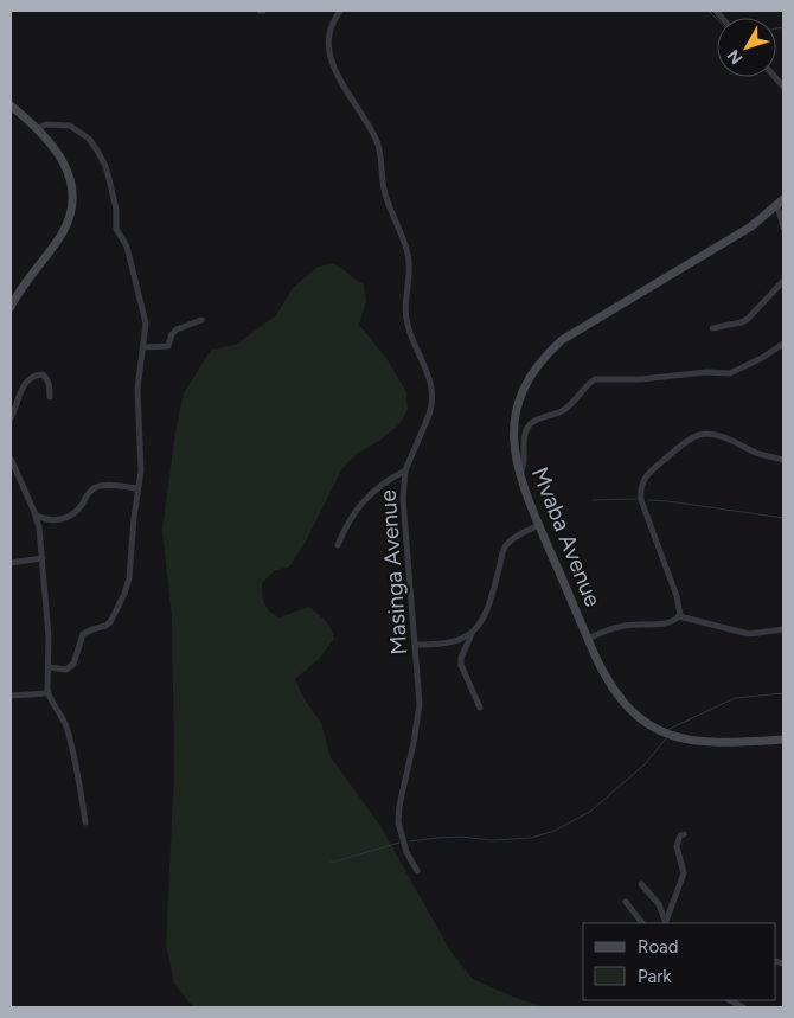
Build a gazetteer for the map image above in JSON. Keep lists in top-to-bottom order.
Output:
{
  "streets": {
    "street": ["Mvaba Avenue", "Masinga Avenue"]
  },
  "legend": ["Road", "Park"],
  "north": "bottom left"
}
